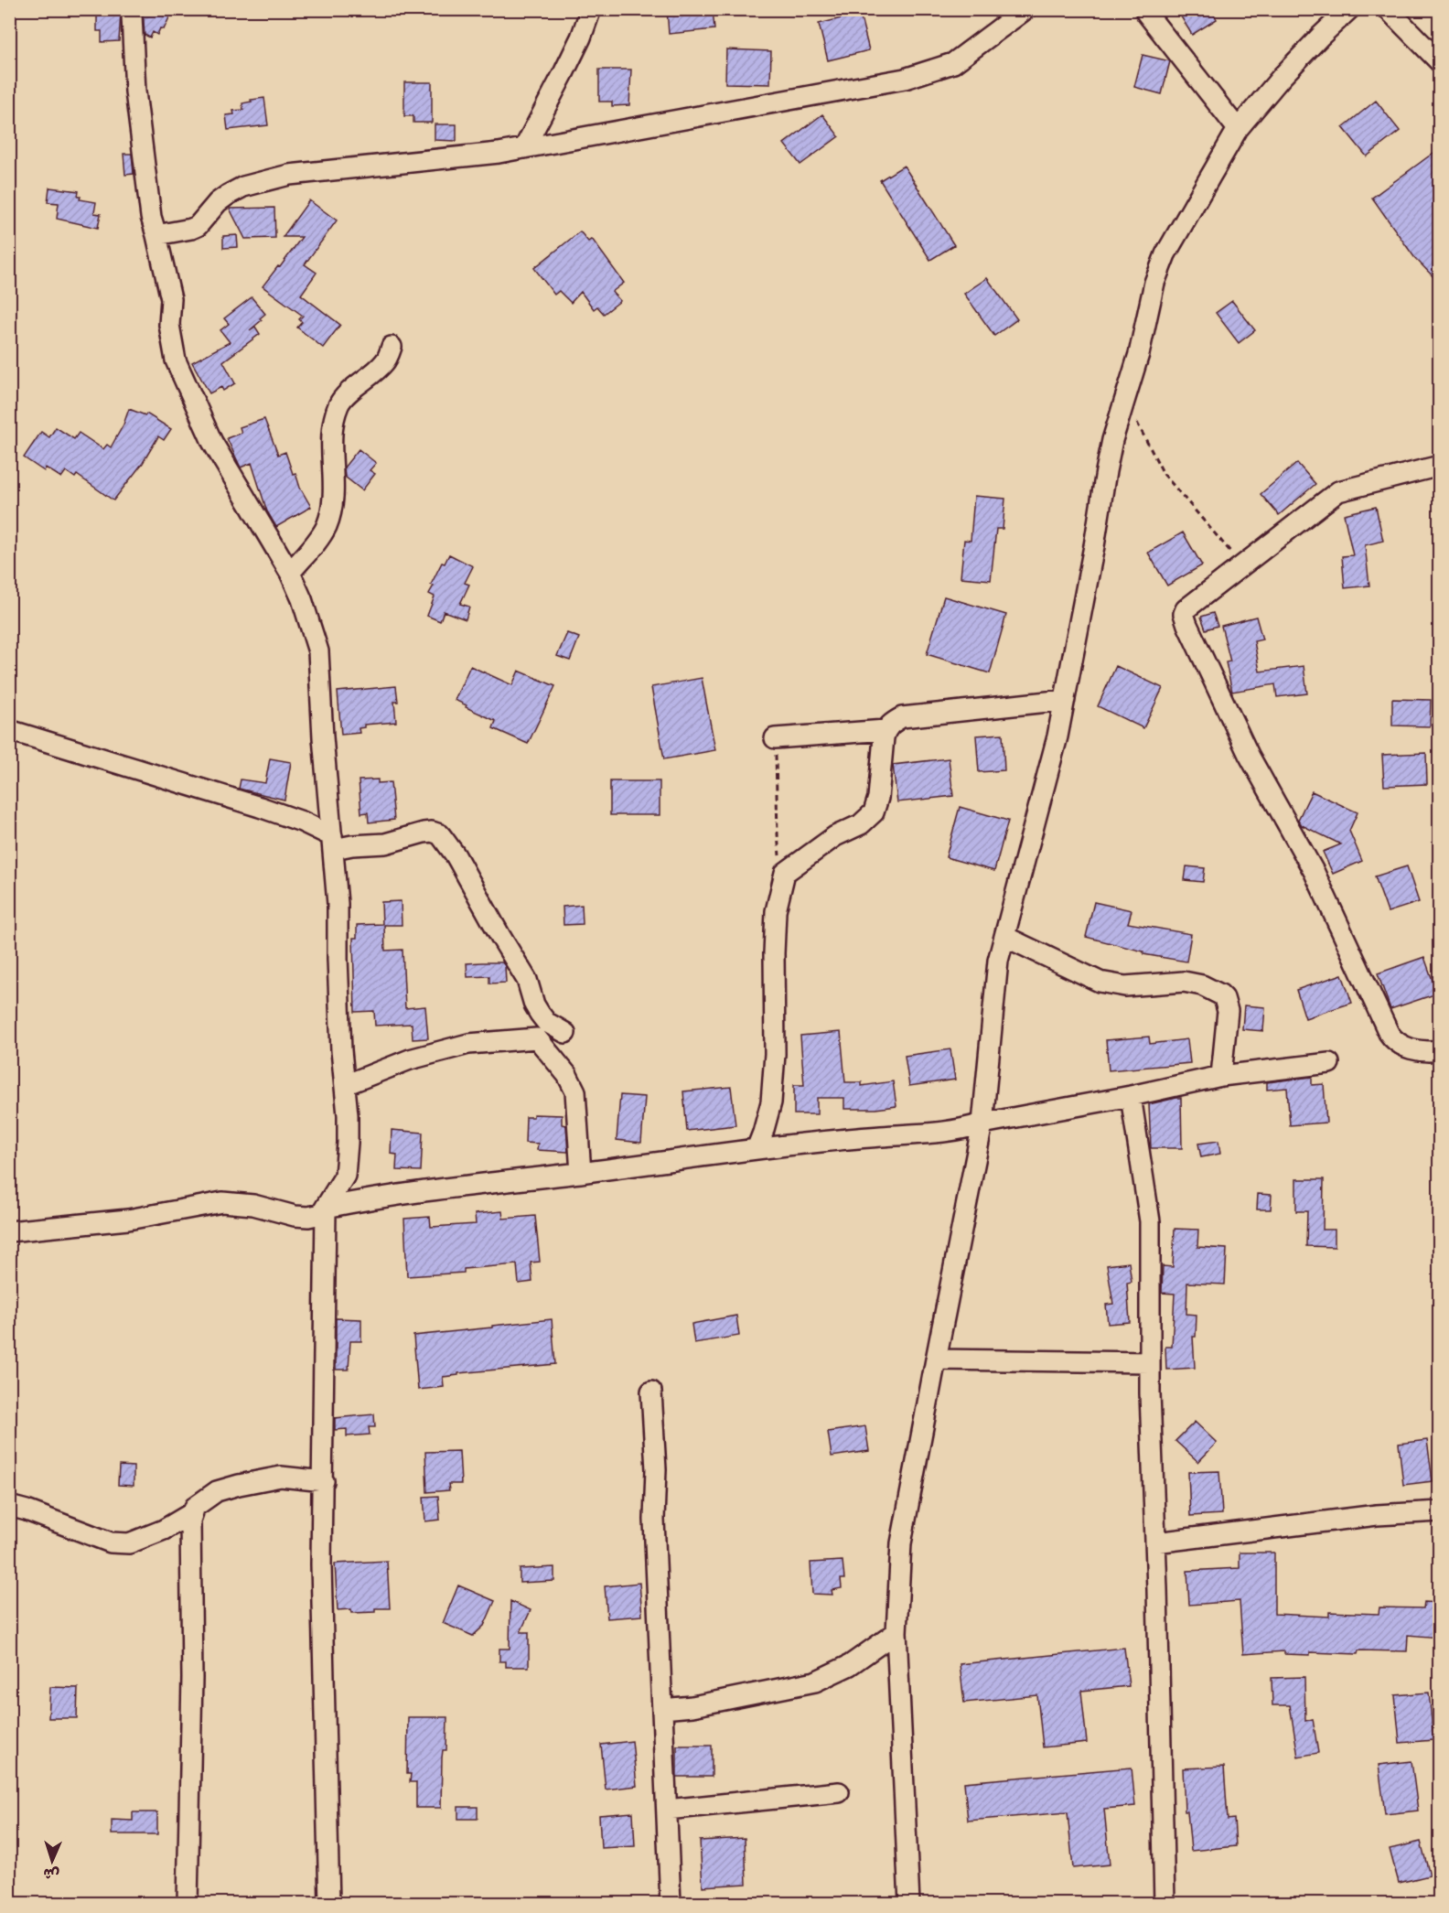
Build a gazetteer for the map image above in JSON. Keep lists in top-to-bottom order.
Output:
{
  "north": "bottom"
}
